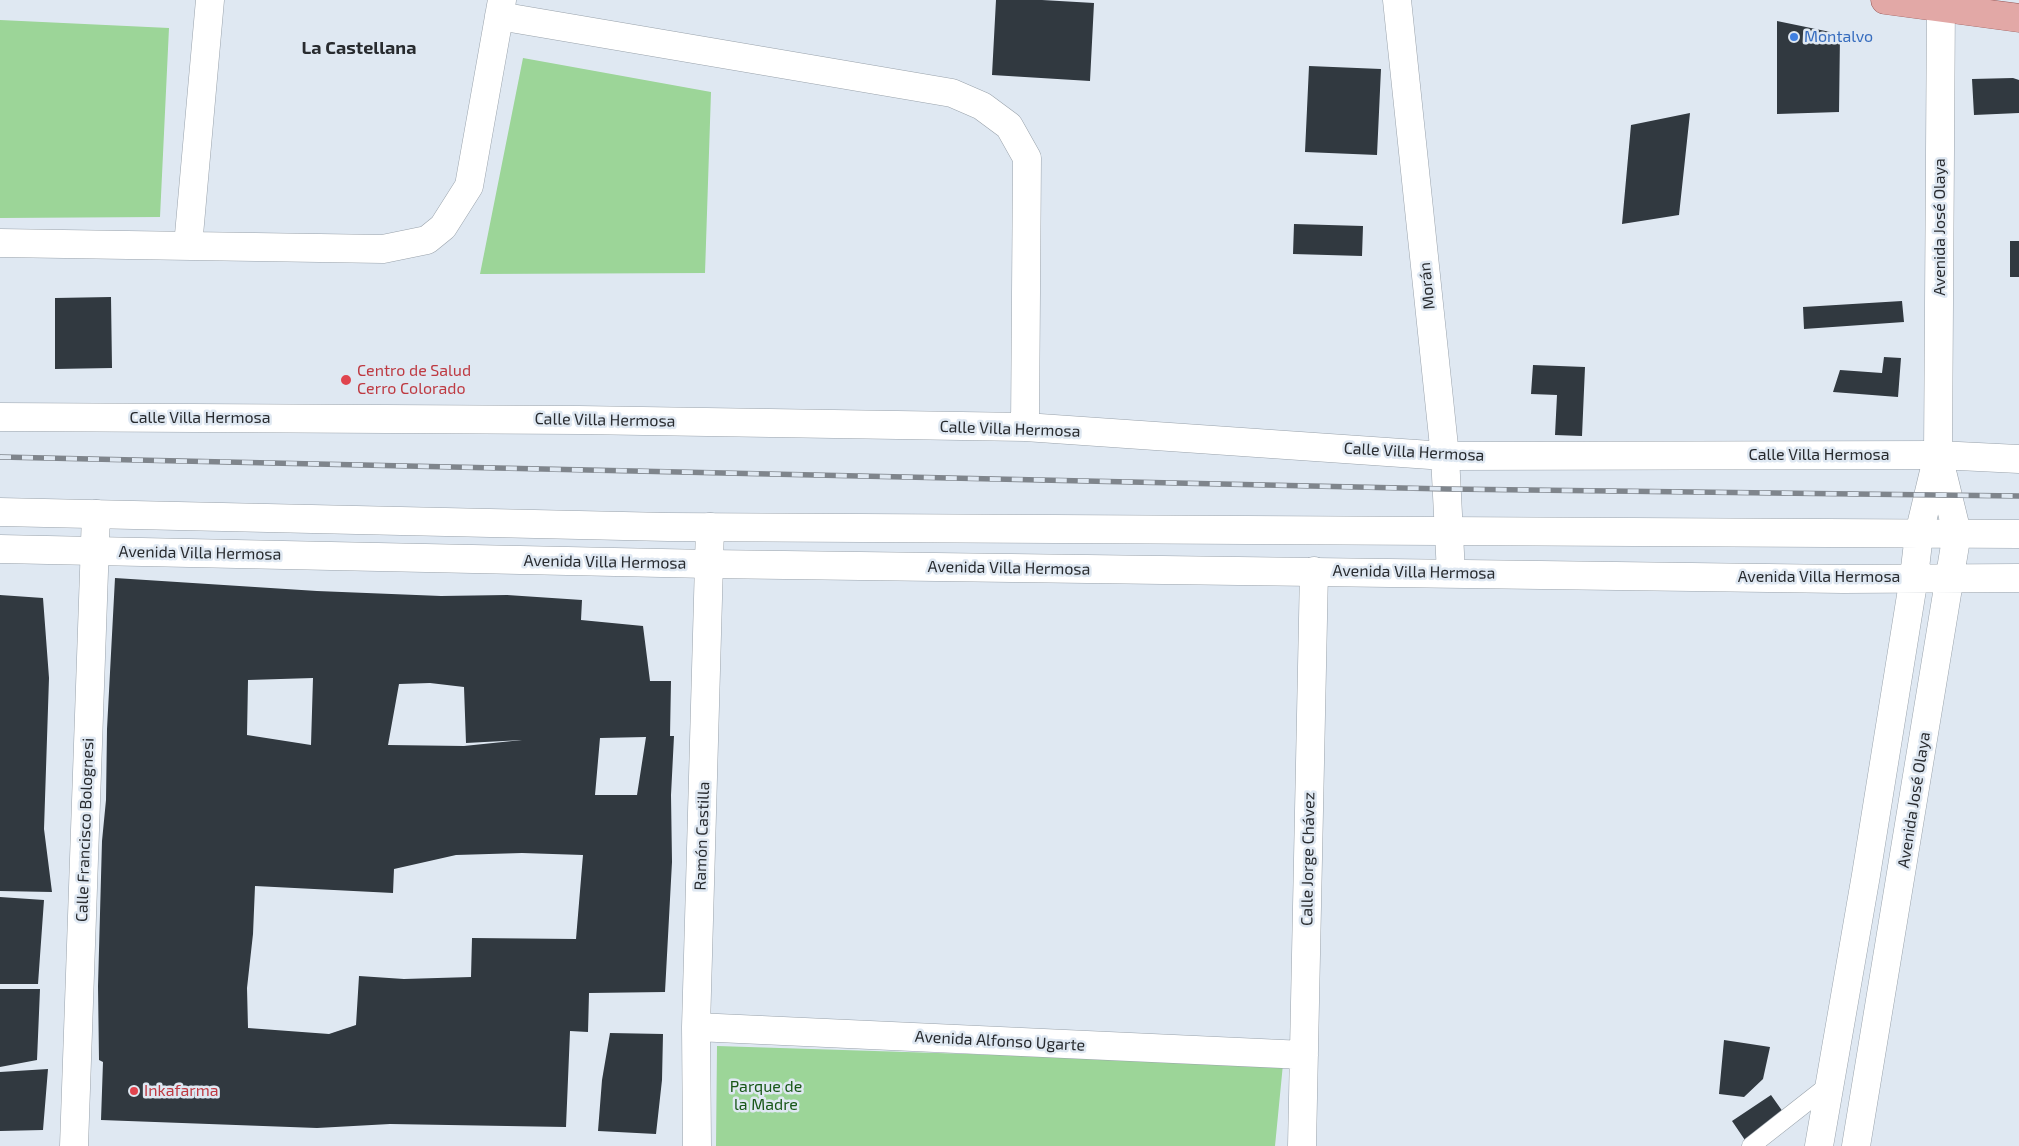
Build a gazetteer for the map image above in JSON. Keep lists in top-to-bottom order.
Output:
{
  "streets": {
    "street": [
      "Avenida José Olaya",
      "Morán",
      "Calle Villa Hermosa",
      "Avenida Villa Hermosa",
      "Calle Francisco Bolognesi",
      "Ramón Castilla",
      "Calle Jorge Chávez",
      "Avenida Alfonso Ugarte"
    ]
  },
  "crossings": [
    ["Avenida José Olaya", "Calle Villa Hermosa"],
    ["Avenida José Olaya", "Avenida Villa Hermosa"],
    ["Morán", "Calle Villa Hermosa"],
    ["Morán", "Avenida Villa Hermosa"],
    ["Avenida Villa Hermosa", "Calle Francisco Bolognesi"],
    ["Avenida Villa Hermosa", "Ramón Castilla"],
    ["Avenida Villa Hermosa", "Calle Jorge Chávez"],
    ["Ramón Castilla", "Avenida Alfonso Ugarte"],
    ["Calle Jorge Chávez", "Avenida Alfonso Ugarte"]
  ],
  "districts": ["La Castellana"],
  "parks": ["Parque de la Madre"],
  "places": ["Montalvo", "Centro de Salud Cerro Colorado", "Inkafarma"]
}
